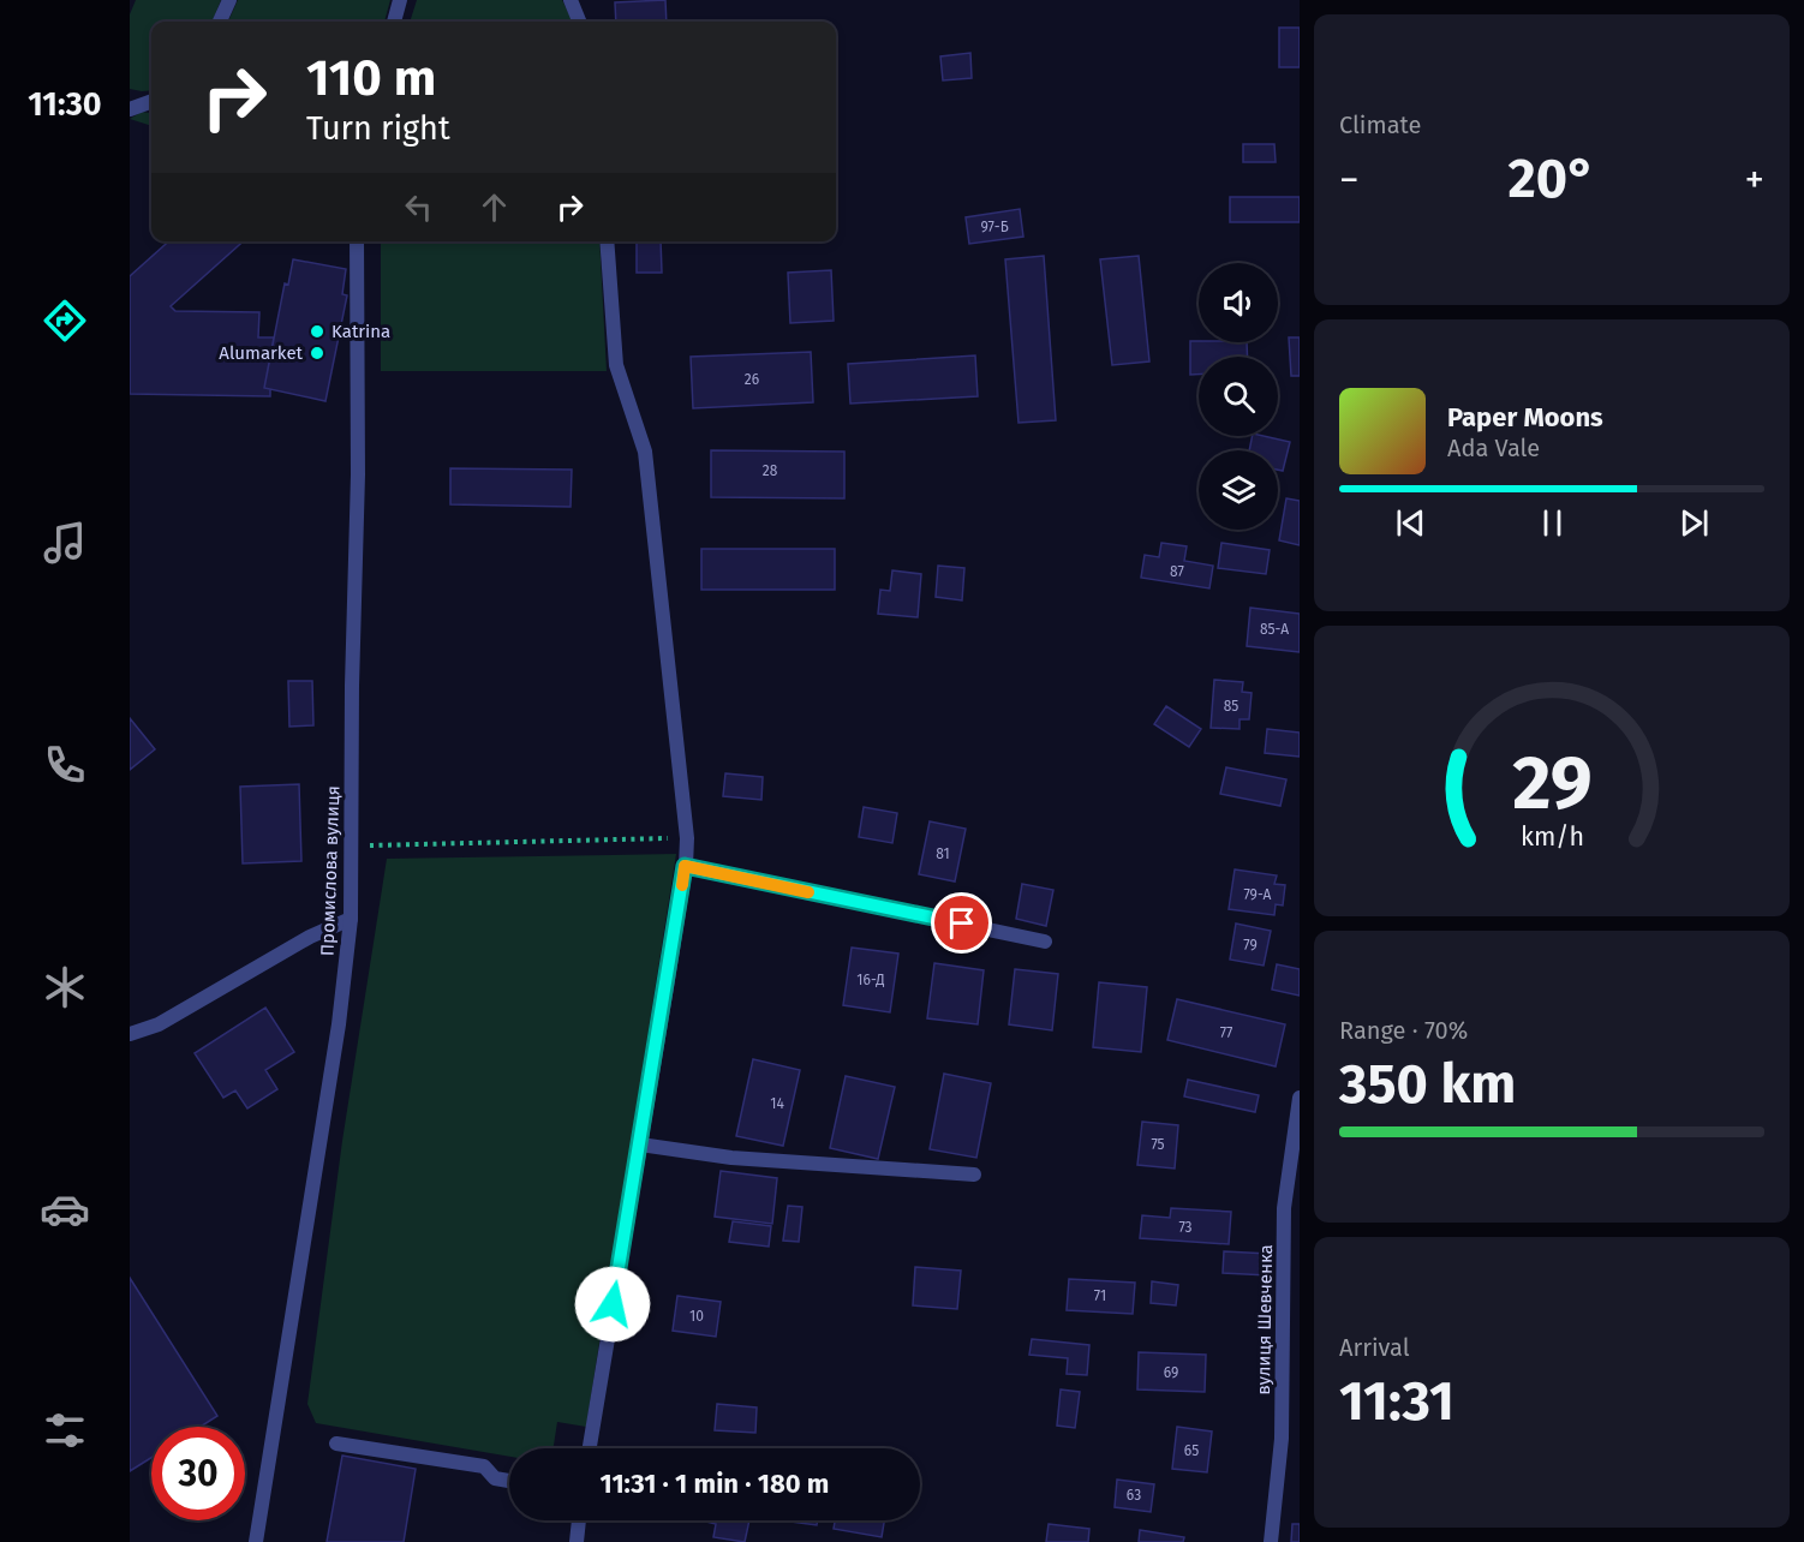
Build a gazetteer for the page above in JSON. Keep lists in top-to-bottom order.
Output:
{
  "streets": {
    "street": ["Промислова вулиця", "вулиця Шевченка"]
  },
  "places": ["Katrina", "Alumarket"],
  "house_numbers": [
    "97-Б",
    "26",
    "28",
    "87",
    "85-А",
    "85",
    "81",
    "79-А",
    "79",
    "16-Д",
    "77",
    "14",
    "75",
    "73",
    "71",
    "10",
    "69",
    "65",
    "63"
  ],
  "page": {
    "tabs": "11:30",
    "tile": [
      "Climate",
      ["Range · 70%", "350 km"],
      ["Arrival", "11:31"]
    ],
    "turn": ["110 m", "Turn right"],
    "heat": ["−", "20°", "+"],
    "song": ["Paper Moons", "Ada Vale"],
    "limit": "30",
    "trip": "11:31 · 1 min · 180 m",
    "gauge": ["29", "km/h"]
  }
}
